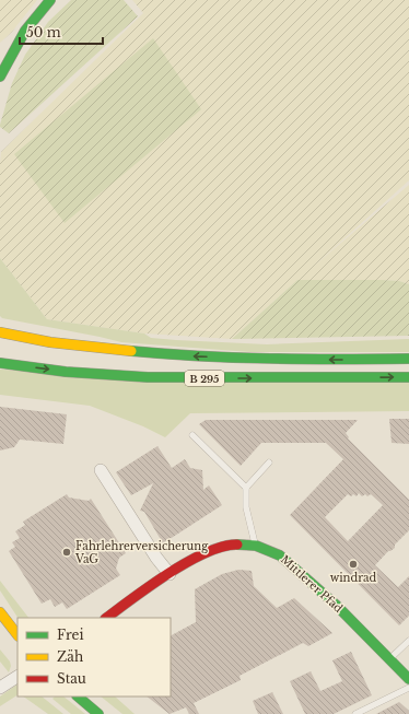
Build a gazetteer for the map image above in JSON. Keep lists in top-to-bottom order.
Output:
{
  "streets": {
    "main road": ["B 295", "Mittlerer Pfad"]
  },
  "places": ["Fahrlehrerversicherung VaG", "windrad"],
  "legend": ["Frei", "Zäh", "Stau"],
  "scale_bar": "50 m"
}
